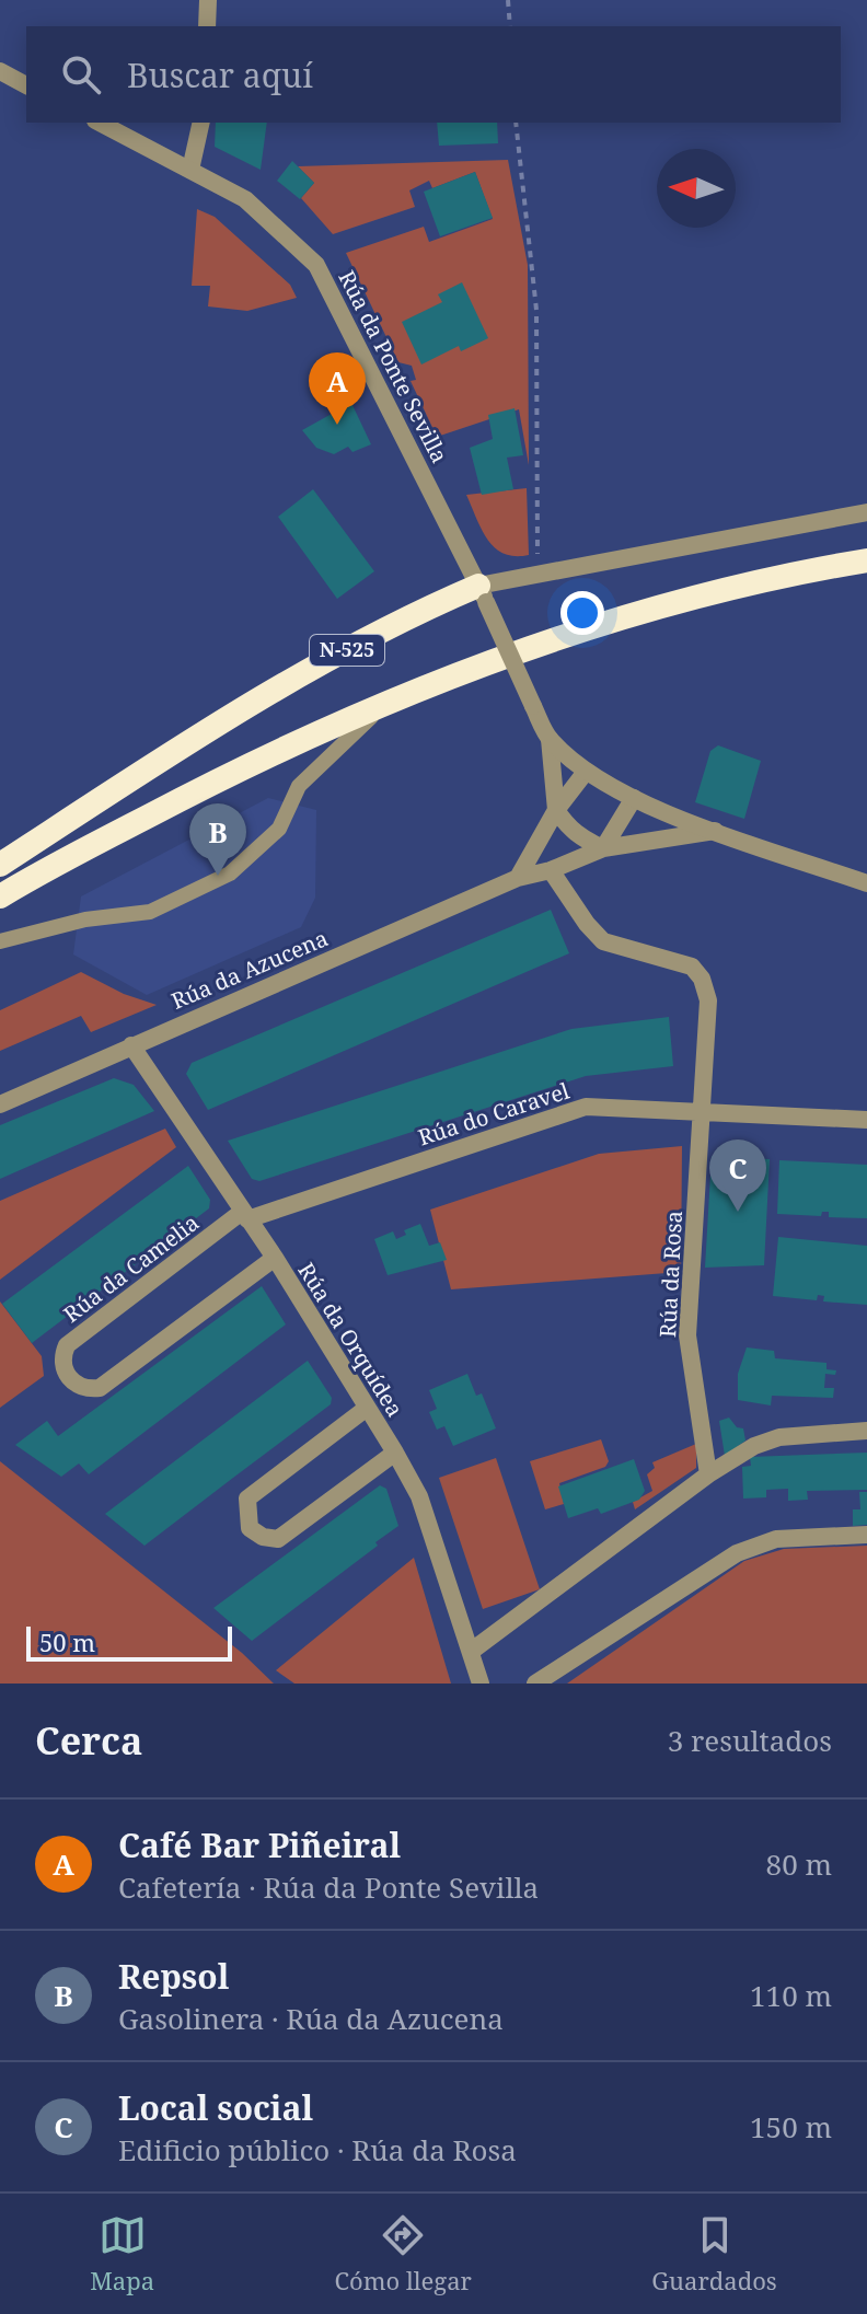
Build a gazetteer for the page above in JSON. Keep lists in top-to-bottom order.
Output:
{
  "streets": {
    "highway": ["N-525"],
    "street": [
      "Rúa da Ponte Sevilla",
      "Rúa da Azucena",
      "Rúa do Caravel",
      "Rúa da Camelia",
      "Rúa da Rosa",
      "Rúa da Orquídea"
    ]
  },
  "crossings": [
    ["Rúa da Ponte Sevilla", "N-525"],
    ["Rúa da Azucena", "Rúa da Rosa"],
    ["Rúa da Azucena", "Rúa da Orquídea"],
    ["Rúa do Caravel", "Rúa da Camelia"],
    ["Rúa do Caravel", "Rúa da Rosa"],
    ["Rúa do Caravel", "Rúa da Orquídea"],
    ["Rúa da Camelia", "Rúa da Orquídea"]
  ],
  "scale_bar": "50 m",
  "north": "left",
  "page": {
    "search": "Buscar aquí",
    "pins": ["A", "B", "C"],
    "scale": "50 m",
    "heading": ["Cerca", "3 resultados"],
    "list": [
      {
        "mark": "A",
        "name": "Café Bar Piñeiral",
        "note": "Cafetería · Rúa da Ponte Sevilla",
        "value": "80 m"
      },
      {
        "mark": "B",
        "name": "Repsol",
        "note": "Gasolinera · Rúa da Azucena",
        "value": "110 m"
      },
      {
        "mark": "C",
        "name": "Local social",
        "note": "Edificio público · Rúa da Rosa",
        "value": "150 m"
      }
    ],
    "nav": ["Mapa", "Cómo llegar", "Guardados"]
  }
}
